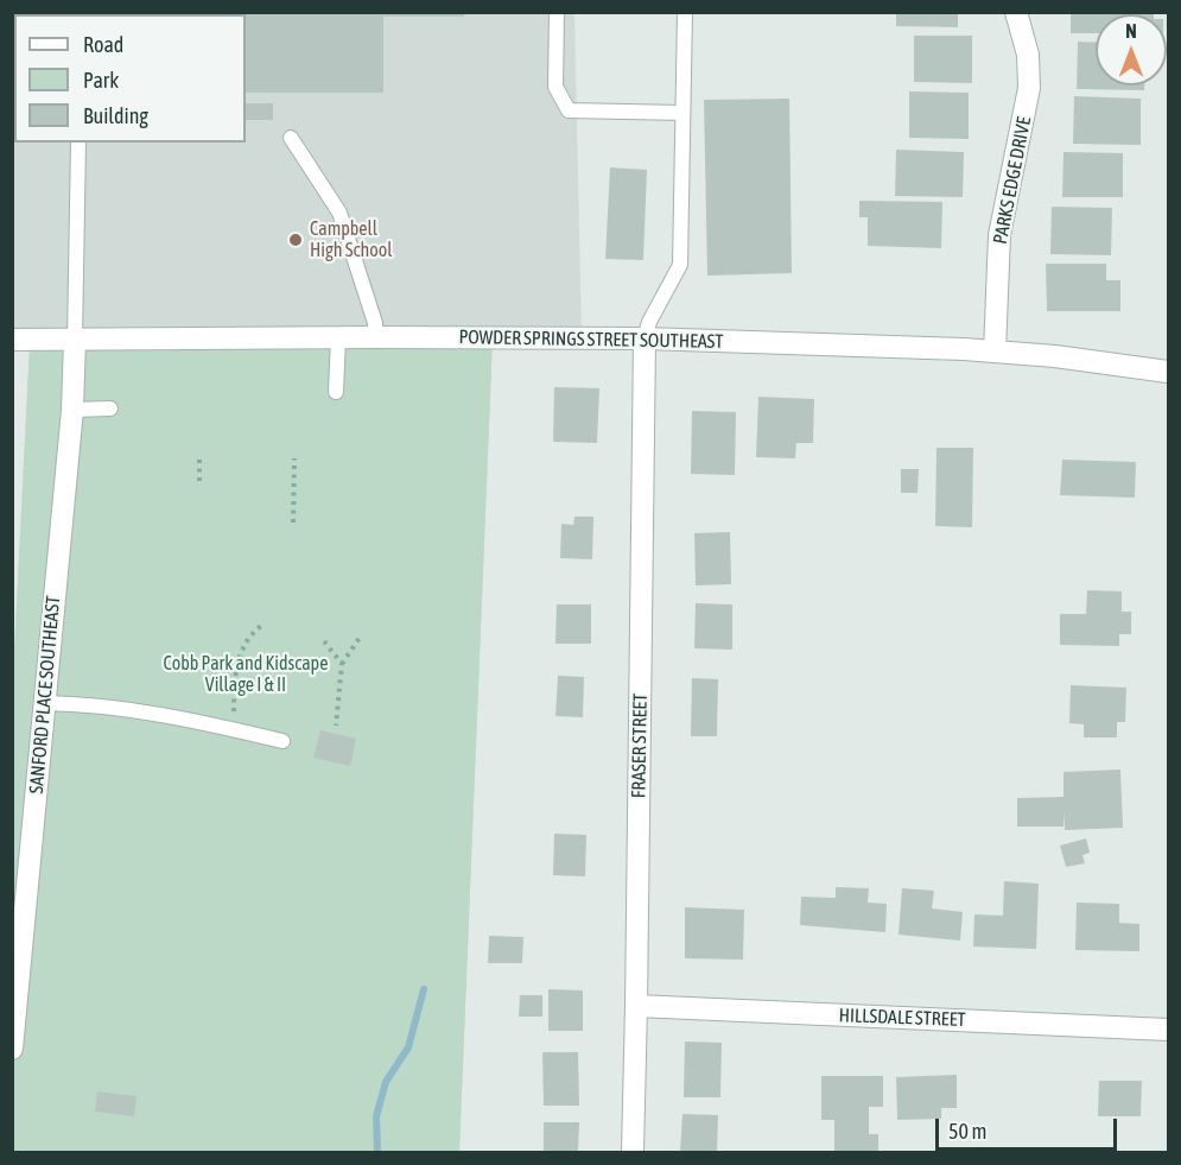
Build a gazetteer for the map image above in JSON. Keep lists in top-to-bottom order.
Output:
{
  "streets": {
    "street": [
      "PARKS EDGE DRIVE",
      "POWDER SPRINGS STREET SOUTHEAST",
      "SANFORD PLACE SOUTHEAST",
      "FRASER STREET",
      "HILLSDALE STREET"
    ]
  },
  "crossings": [
    ["PARKS EDGE DRIVE", "POWDER SPRINGS STREET SOUTHEAST"],
    ["POWDER SPRINGS STREET SOUTHEAST", "SANFORD PLACE SOUTHEAST"],
    ["POWDER SPRINGS STREET SOUTHEAST", "FRASER STREET"],
    ["FRASER STREET", "HILLSDALE STREET"]
  ],
  "parks": ["Cobb Park and Kidscape Village I & II"],
  "places": ["Campbell High School"],
  "legend": ["Road", "Park", "Building"],
  "scale_bar": "50 m",
  "north": "top"
}
